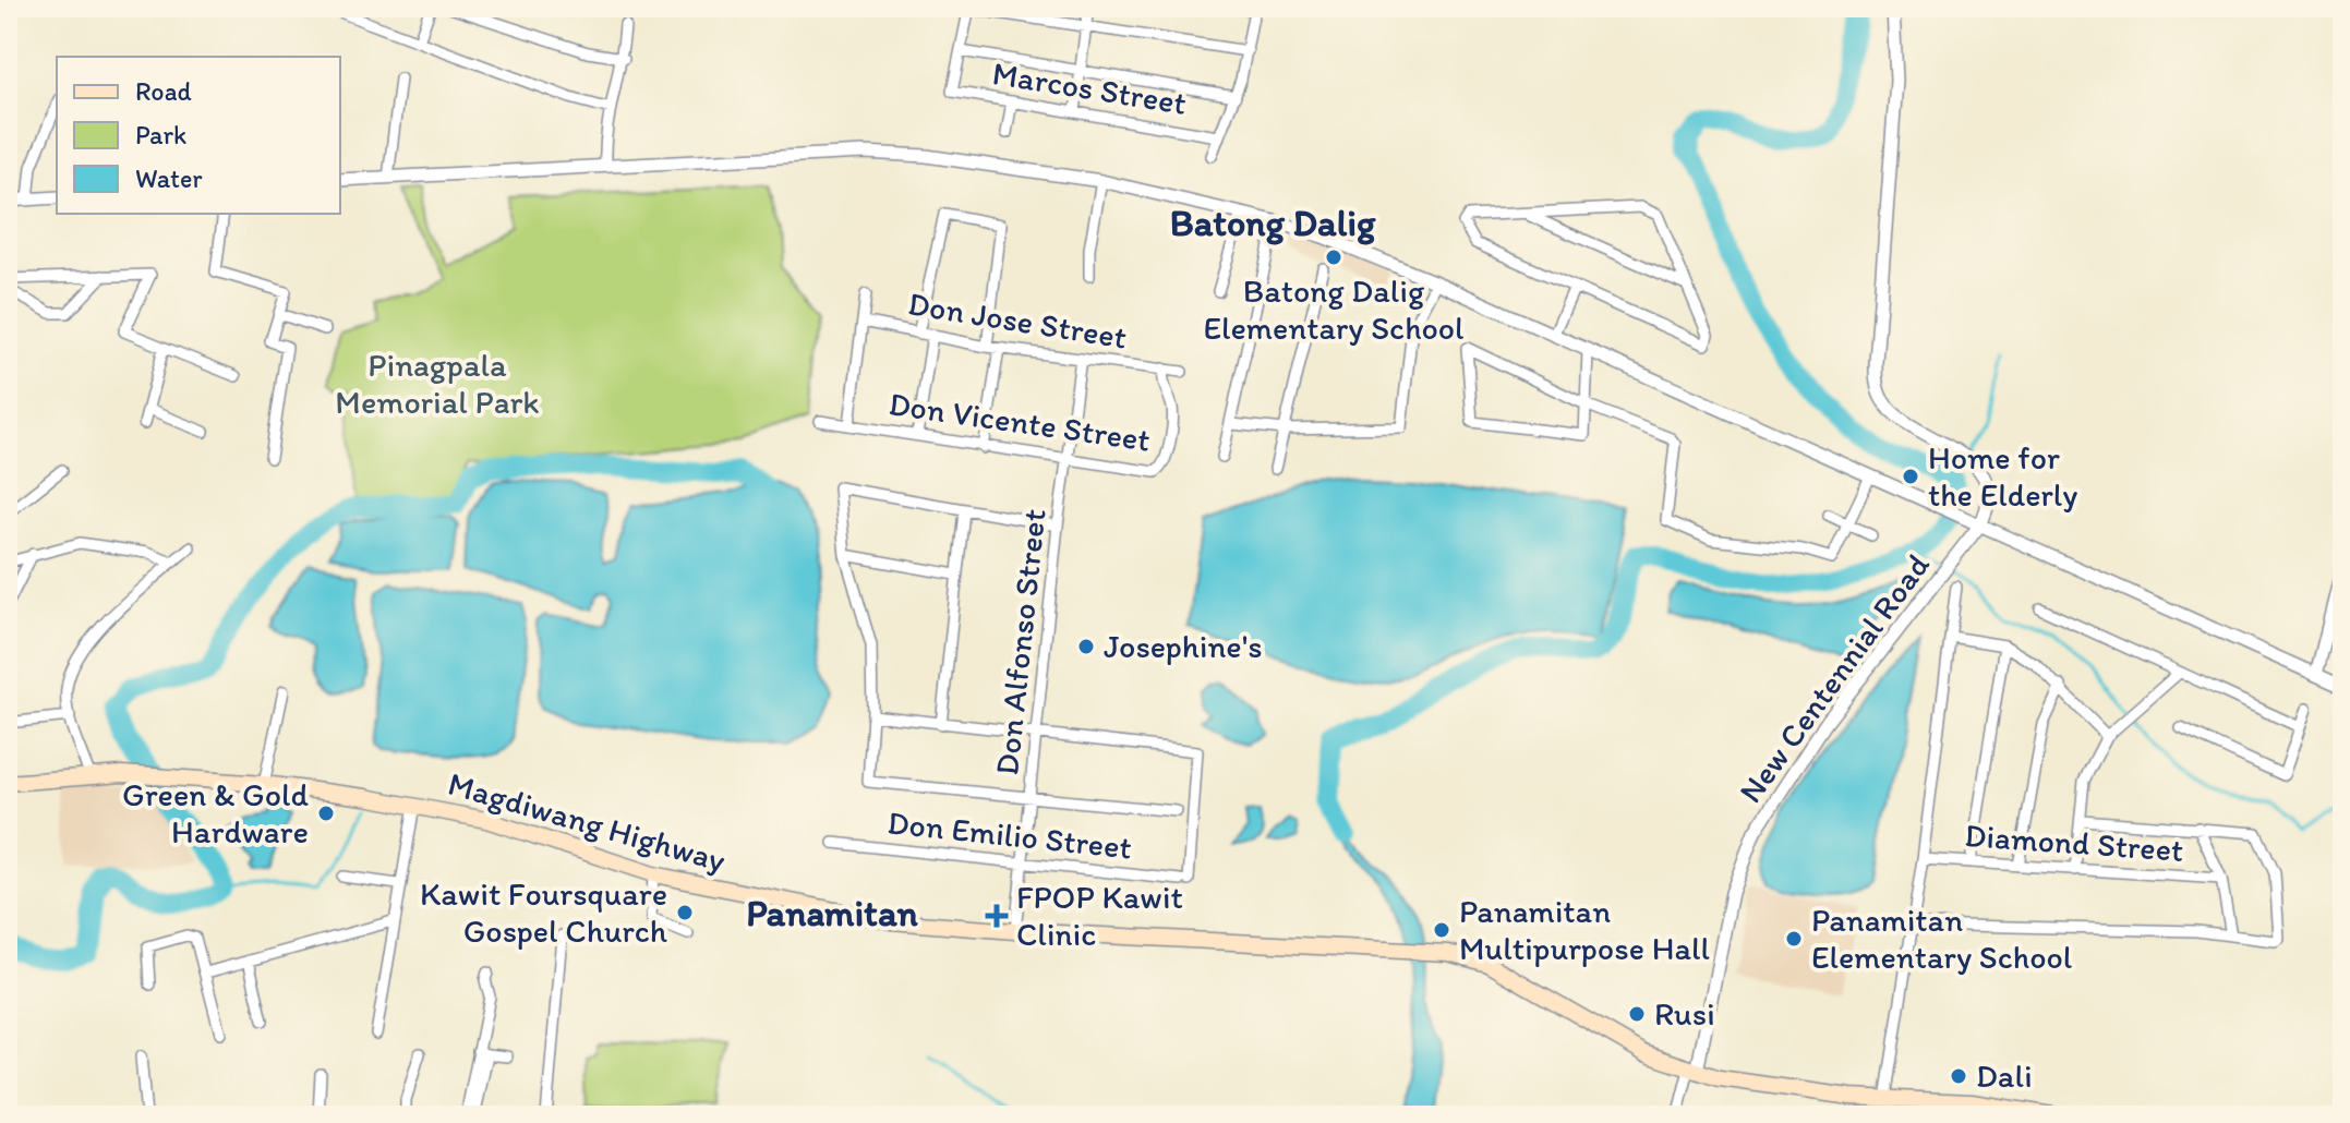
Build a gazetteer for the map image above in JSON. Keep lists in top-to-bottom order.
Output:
{
  "streets": {
    "main road": ["Magdiwang Highway"],
    "street": [
      "Marcos Street",
      "Don Jose Street",
      "Don Vicente Street",
      "Don Alfonso Street",
      "New Centennial Road",
      "Don Emilio Street",
      "Diamond Street"
    ]
  },
  "crossings": [
    ["Don Jose Street", "Don Vicente Street"],
    ["Don Jose Street", "Don Alfonso Street"],
    ["Don Vicente Street", "Don Alfonso Street"],
    ["Don Alfonso Street", "Magdiwang Highway"],
    ["Don Alfonso Street", "Don Emilio Street"],
    ["New Centennial Road", "Magdiwang Highway"]
  ],
  "districts": ["Batong Dalig", "Panamitan"],
  "parks": ["Pinagpala Memorial Park"],
  "places": {
    "other": [
      "Batong Dalig Elementary School",
      "Home for the Elderly",
      "Josephine's",
      "Green & Gold Hardware",
      "Kawit Foursquare Gospel Church",
      "Panamitan Multipurpose Hall",
      "Panamitan Elementary School",
      "Rusi",
      "Dali"
    ],
    "health": ["FPOP Kawit Clinic"]
  },
  "legend": ["Road", "Park", "Water"]
}
